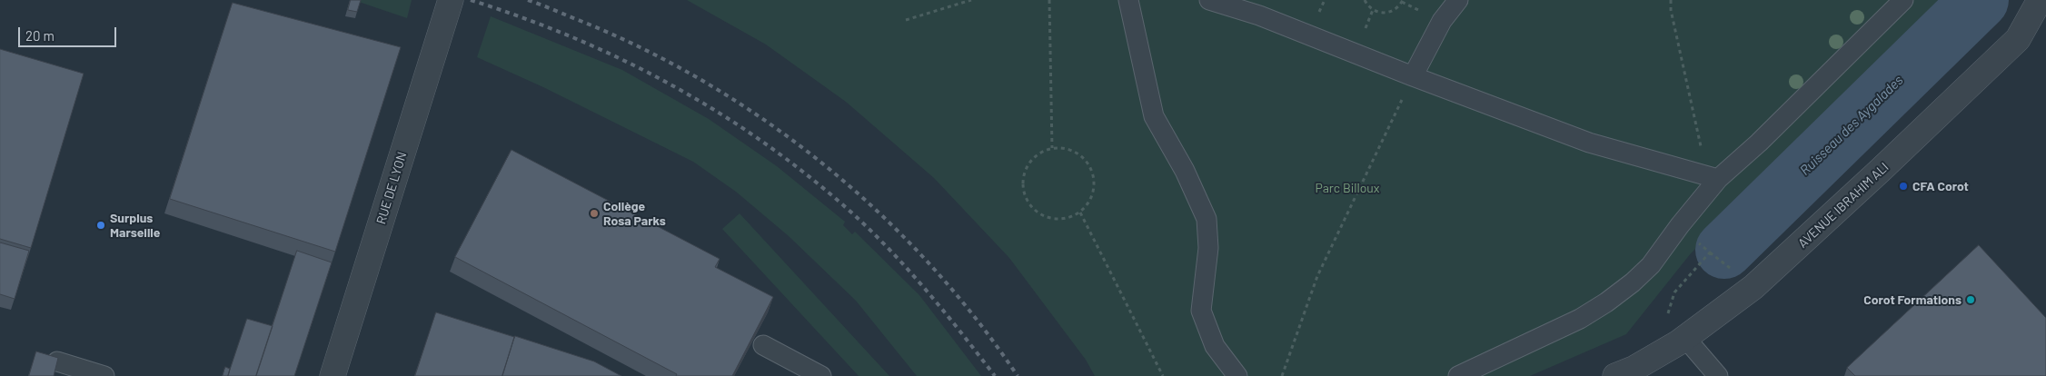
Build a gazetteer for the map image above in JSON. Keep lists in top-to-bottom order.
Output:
{
  "streets": {
    "street": ["RUE DE LYON", "AVENUE IBRAHIM ALI"]
  },
  "water": ["Ruisseau des Aygalades"],
  "parks": ["Parc Billoux"],
  "places": [
    "CFA Corot",
    "Collège Rosa Parks",
    "Surplus Marseille",
    "Corot Formations"
  ],
  "scale_bar": "20 m"
}
